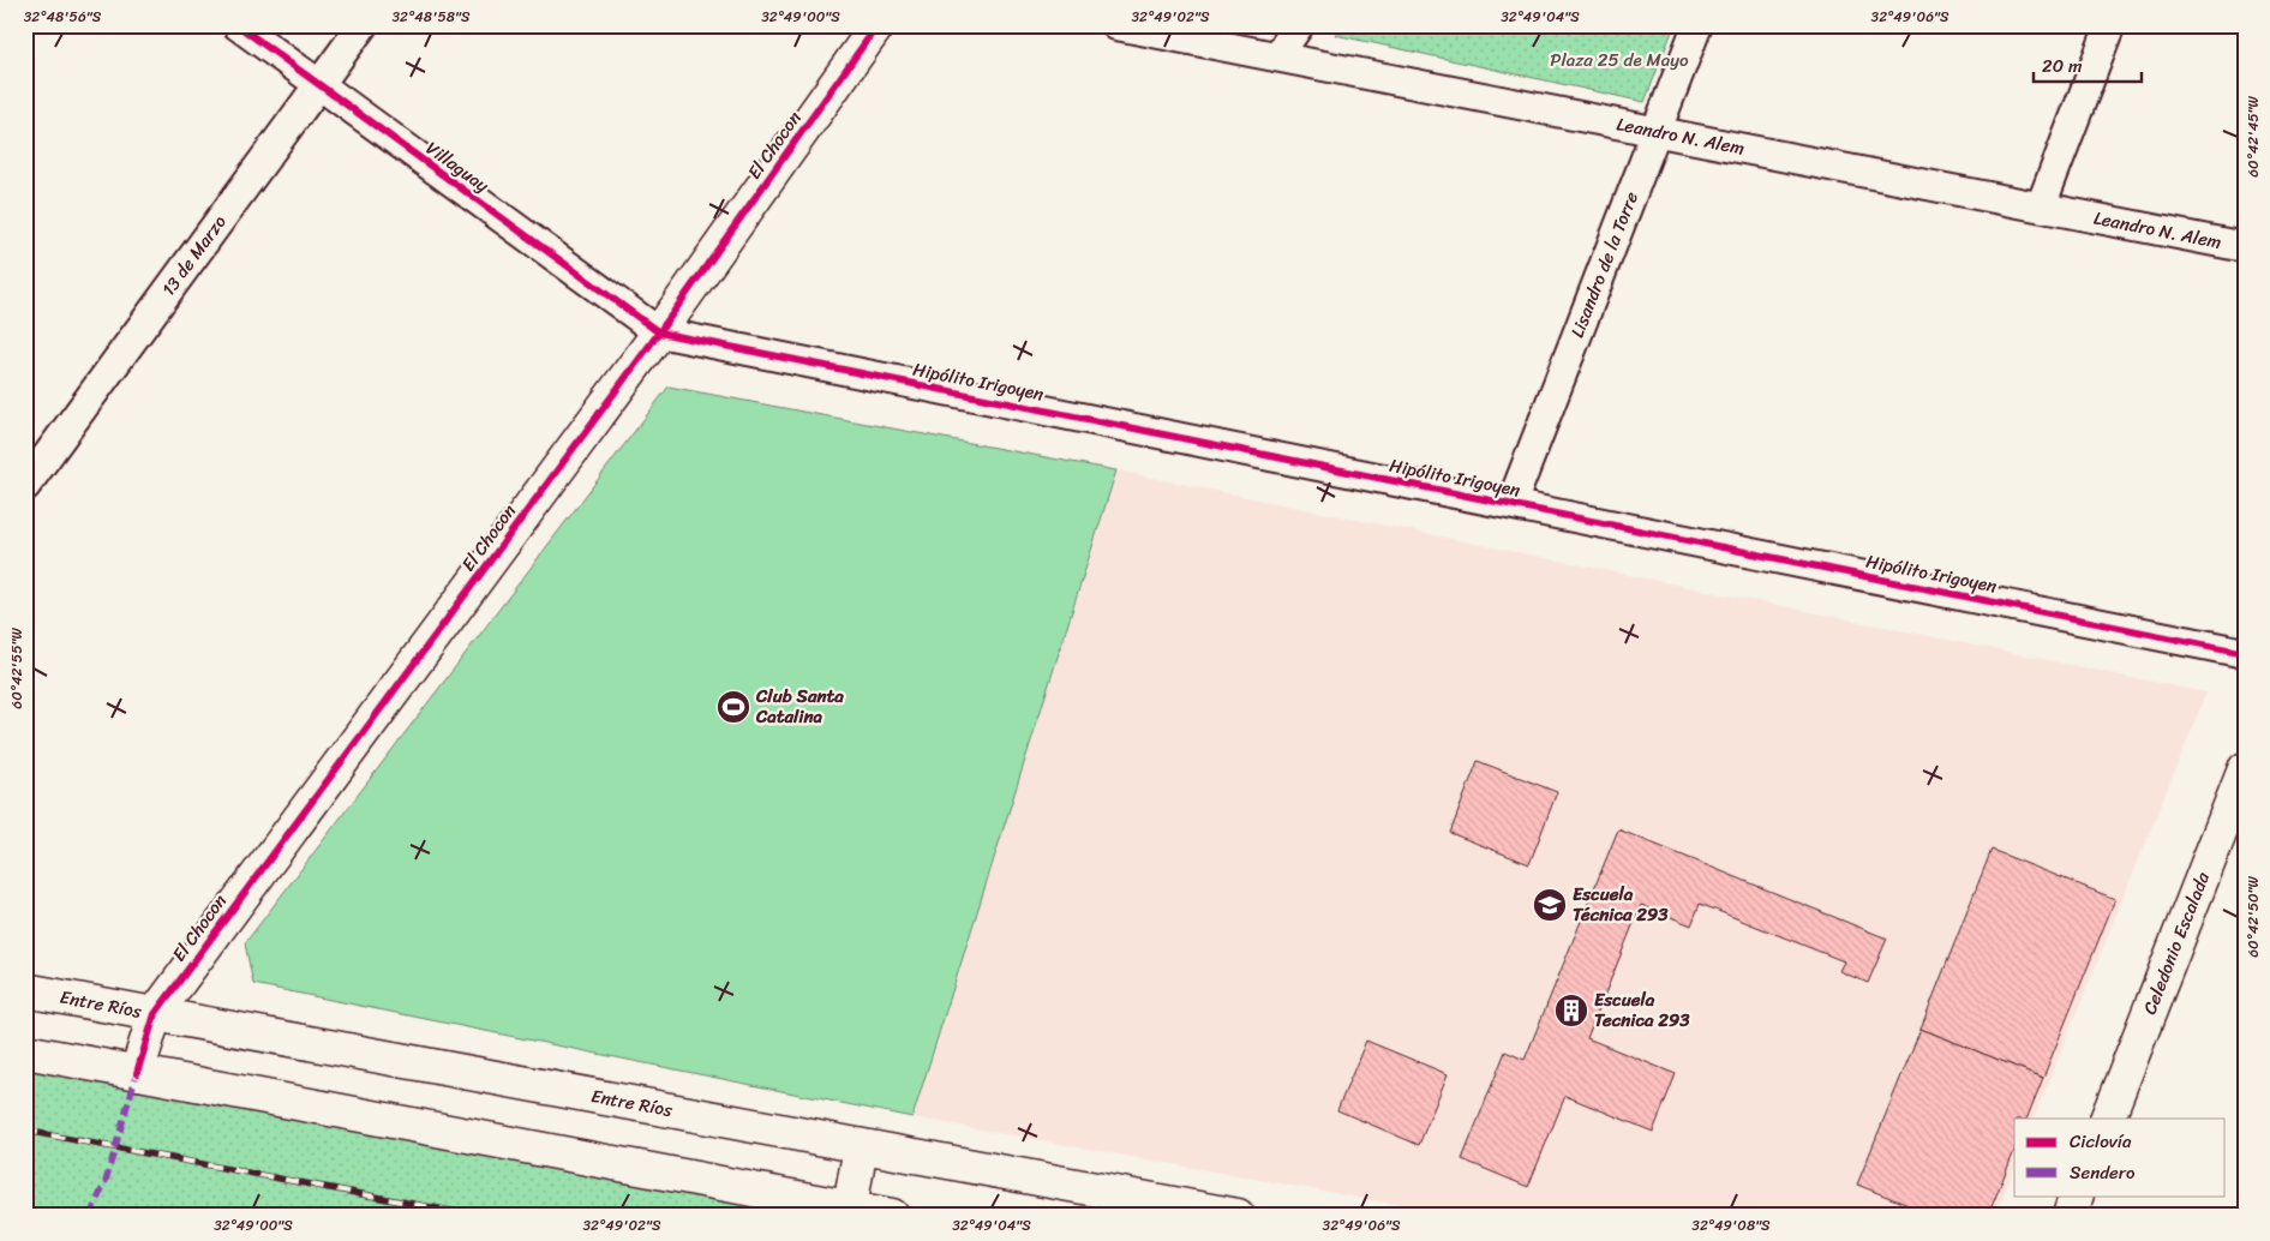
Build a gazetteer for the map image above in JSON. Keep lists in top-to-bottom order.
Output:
{
  "streets": {
    "street": [
      "Leandro N. Alem",
      "El Chocon",
      "Villaguay",
      "13 de Marzo",
      "Lisandro de la Torre",
      "Hipólito Irigoyen",
      "Celedonio Escalada",
      "Entre Ríos"
    ]
  },
  "crossings": [
    ["Leandro N. Alem", "Lisandro de la Torre"],
    ["El Chocon", "Villaguay"],
    ["El Chocon", "Hipólito Irigoyen"],
    ["El Chocon", "Entre Ríos"],
    ["Villaguay", "13 de Marzo"],
    ["Villaguay", "Hipólito Irigoyen"],
    ["Lisandro de la Torre", "Hipólito Irigoyen"]
  ],
  "parks": ["Plaza 25 de Mayo"],
  "places": {
    "sports": ["Club Santa Catalina"],
    "school or university": ["Escuela Técnica 293"],
    "building": ["Escuela Tecnica 293"]
  },
  "legend": ["Ciclovía", "Sendero"],
  "scale_bar": "20 m",
  "coordinates": [
    "32°48'56\"S",
    "32°48'58\"S",
    "32°49'00\"S",
    "32°49'02\"S",
    "32°49'04\"S",
    "32°49'06\"S",
    "60°42'45\"W",
    "60°42'55\"W",
    "60°42'50\"W",
    "32°49'08\"S"
  ]
}
